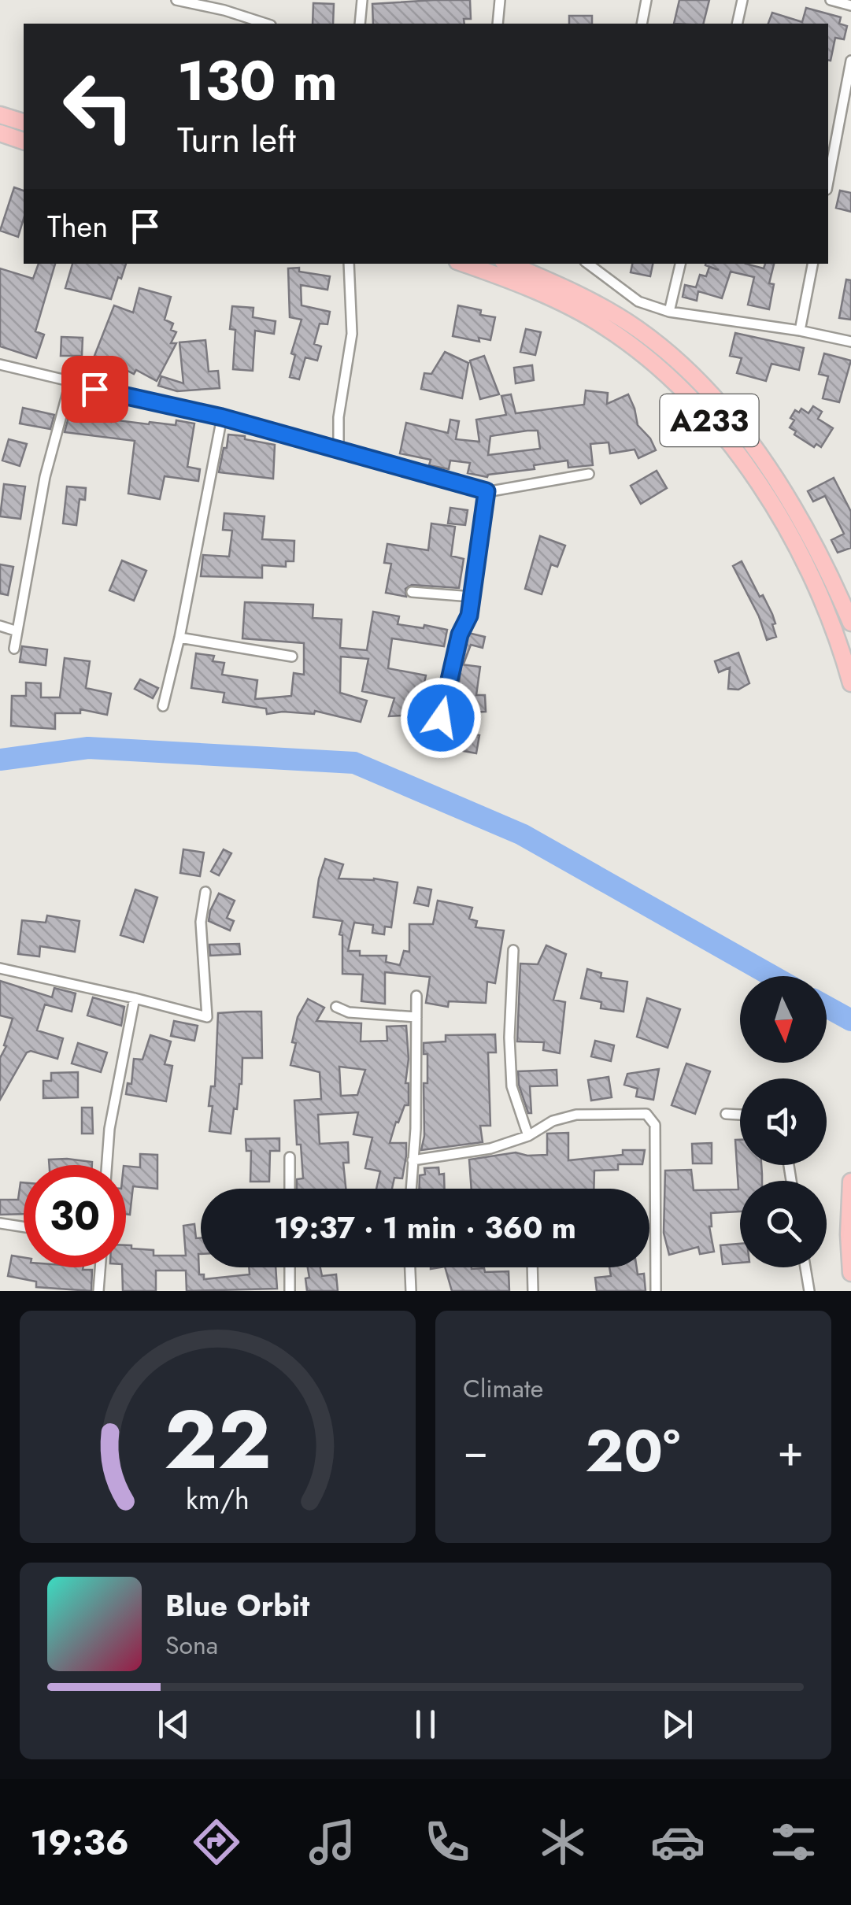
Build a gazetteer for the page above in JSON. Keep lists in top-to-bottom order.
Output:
{
  "streets": {
    "highway": ["A233"]
  },
  "north": "bottom",
  "page": {
    "turn": ["130 m", "Turn left"],
    "then": "Then",
    "limit": "30",
    "trip": "19:37 · 1 min · 360 m",
    "tile": "Climate",
    "heat": ["−", "20°", "+"],
    "song": ["Blue Orbit", "Sona"],
    "tabs": "19:36",
    "gauge": ["22", "km/h"]
  }
}
